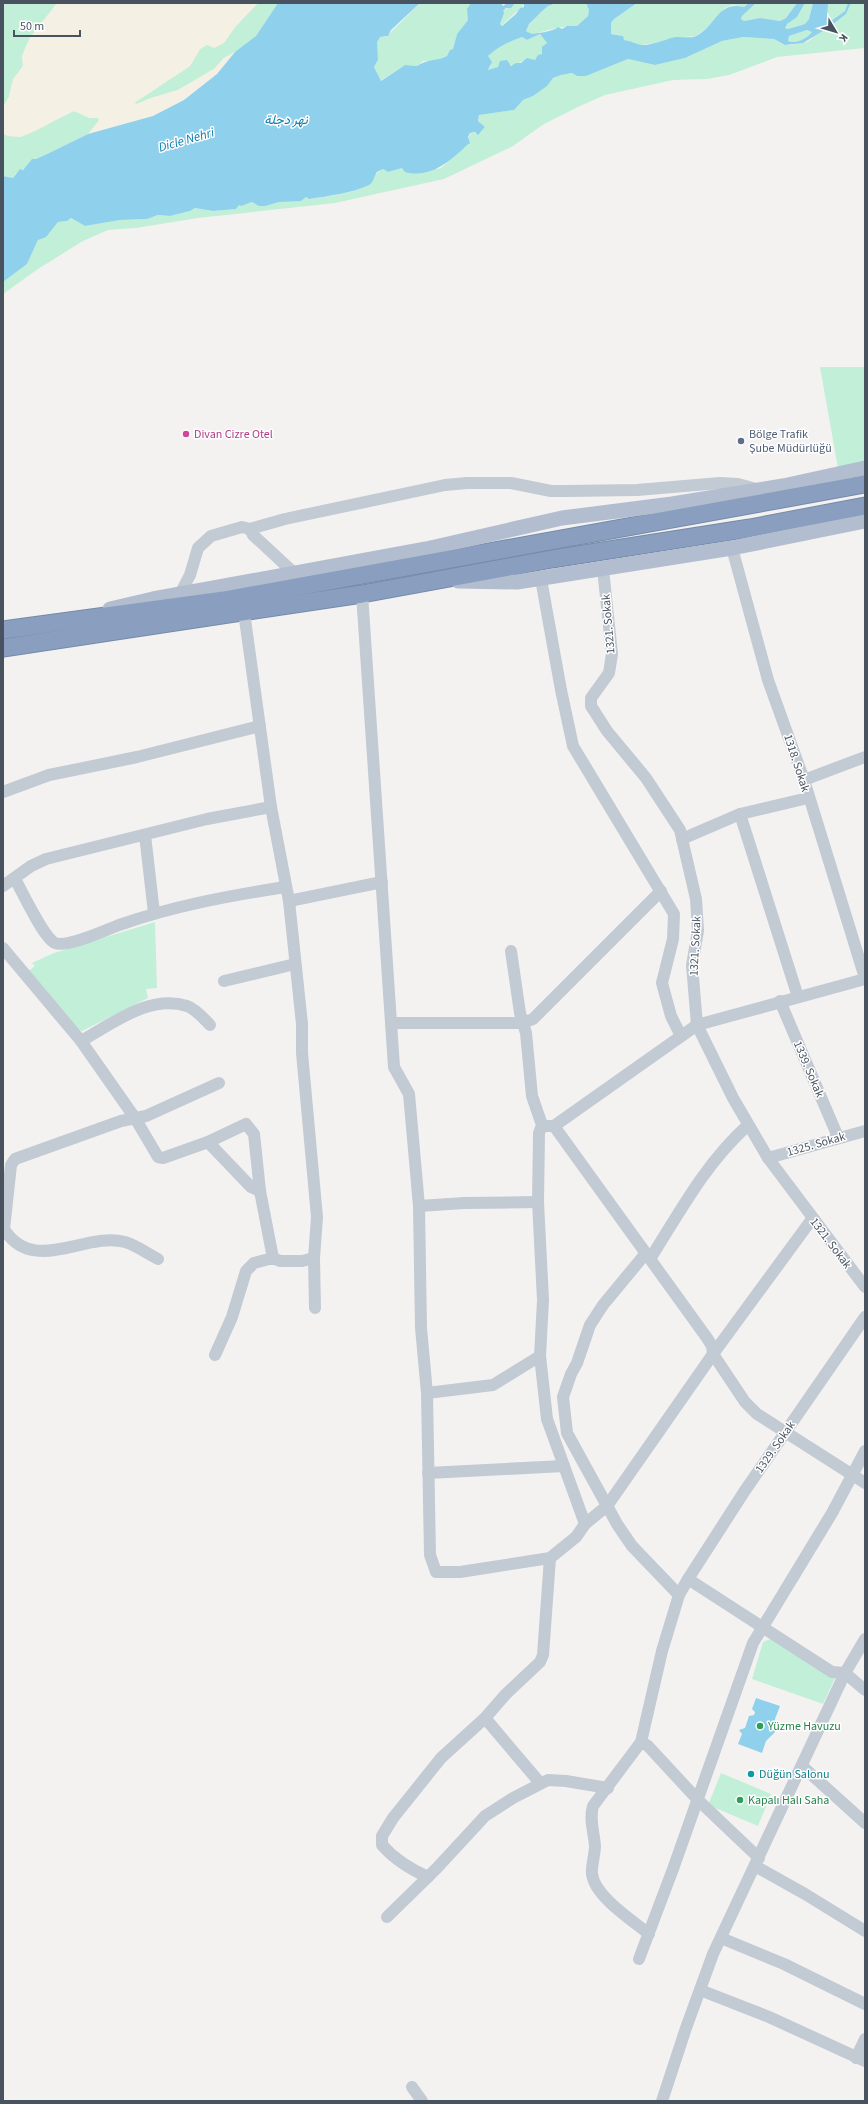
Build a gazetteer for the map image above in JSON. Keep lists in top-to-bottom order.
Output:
{
  "streets": {
    "street": [
      "1321. Sokak",
      "1318. Sokak",
      "1339. Sokak",
      "1325. Sokak",
      "1329. Sokak"
    ]
  },
  "crossings": [
    ["1321. Sokak", "1325. Sokak"],
    ["1339. Sokak", "1325. Sokak"]
  ],
  "water": ["نهر دجلة", "Dicle Nehri"],
  "places": [
    "Divan Cizre Otel",
    "Bölge Trafik Şube Müdürlüğü",
    "Yüzme Havuzu",
    "Düğün Salonu",
    "Kapalı Halı Saha"
  ],
  "scale_bar": "50 m",
  "north": "bottom right"
}
